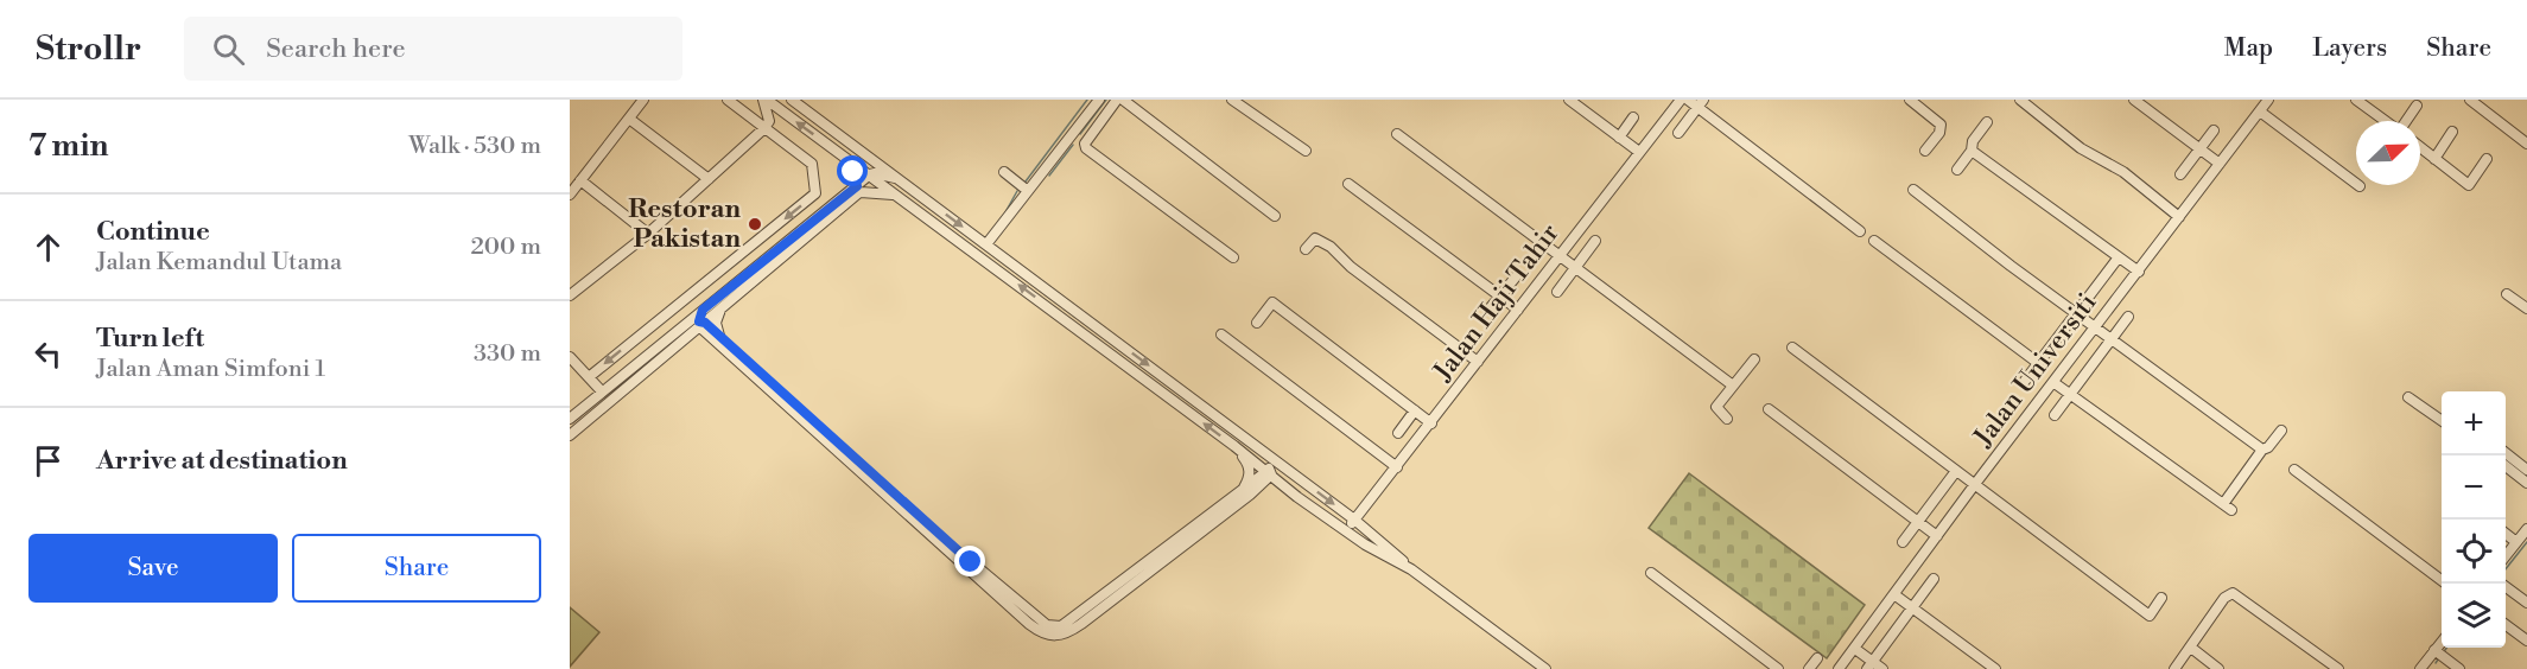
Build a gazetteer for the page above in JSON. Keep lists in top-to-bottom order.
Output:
{
  "streets": {
    "street": ["Jalan Haji Tahir", "Jalan Universiti"]
  },
  "places": ["Restoran Pakistan"],
  "north": "top right",
  "page": {
    "header": "Strollr",
    "search": "Search here",
    "nav": ["Map", "Layers", "Share"],
    "heading": ["7 min", "Walk · 530 m"],
    "list": [
      ["Continue", "Jalan Kemandul Utama", "200 m"],
      ["Turn left", "Jalan Aman Simfoni 1", "330 m"],
      "Arrive at destination"
    ],
    "map_buttons": ["+", "−"],
    "buttons": ["Save", "Share"]
  }
}
